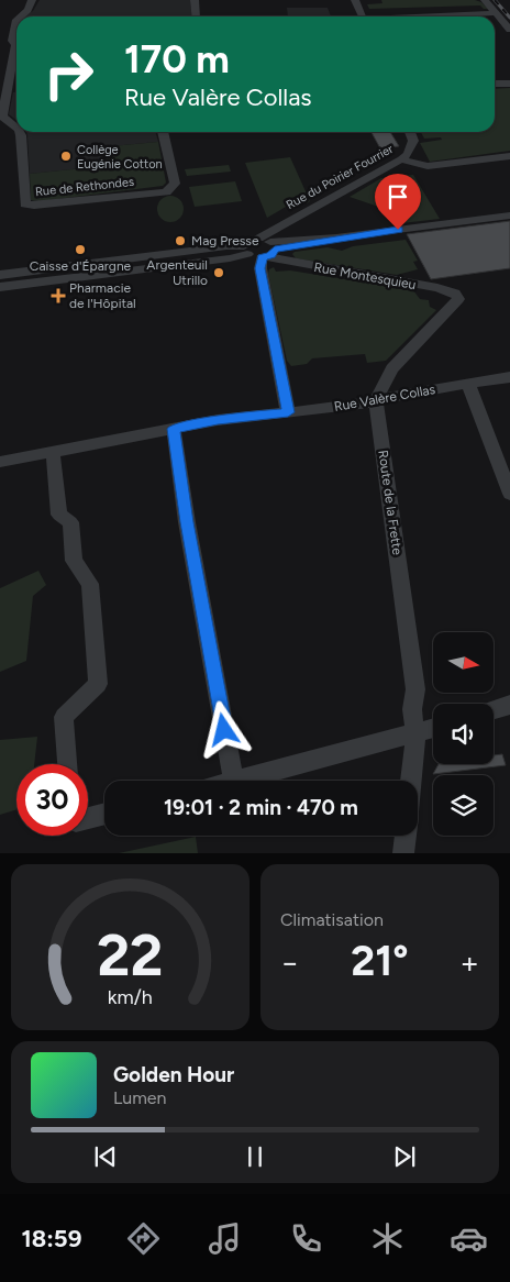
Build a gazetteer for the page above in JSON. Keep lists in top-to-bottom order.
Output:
{
  "streets": {
    "street": [
      "Rue du Poirier Fourrier",
      "Rue de Rethondes",
      "Rue Montesquieu",
      "Rue Valère Collas",
      "Route de la Frette"
    ]
  },
  "crossings": [
    ["Rue du Poirier Fourrier", "Rue Montesquieu"],
    ["Rue Valère Collas", "Route de la Frette"]
  ],
  "places": {
    "other": [
      "Collège Eugénie Cotton",
      "Mag Presse",
      "Caisse d'Épargne",
      "Argenteuil Utrillo"
    ],
    "health": ["Pharmacie de l'Hôpital"]
  },
  "north": "right",
  "page": {
    "turn": ["170 m", "Rue Valère Collas"],
    "limit": "30",
    "trip": "19:01 · 2 min · 470 m",
    "tile": "Climatisation",
    "heat": ["−", "21°", "+"],
    "song": ["Golden Hour", "Lumen"],
    "tabs": "18:59",
    "gauge": ["22", "km/h"]
  }
}
